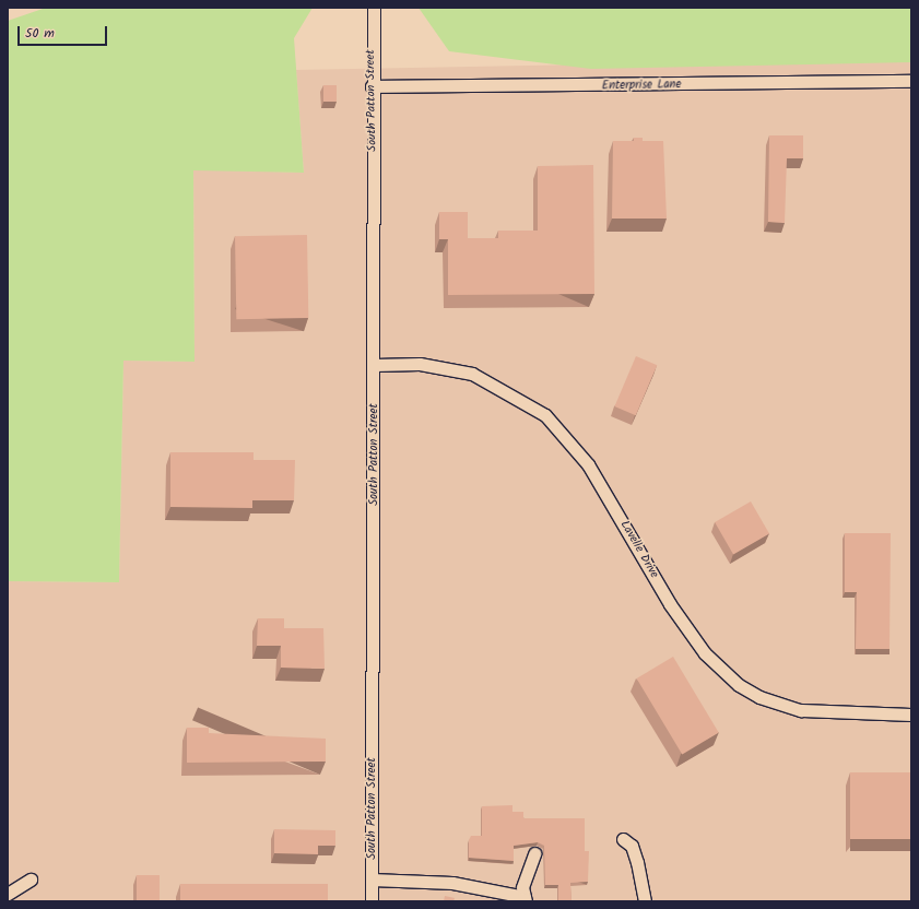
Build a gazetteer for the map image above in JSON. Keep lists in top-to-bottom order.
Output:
{
  "streets": {
    "street": ["Enterprise Lane", "South Patton Street", "Lavelle Drive"]
  },
  "crossings": [
    ["Enterprise Lane", "South Patton Street"],
    ["South Patton Street", "Lavelle Drive"]
  ],
  "scale_bar": "50 m"
}
